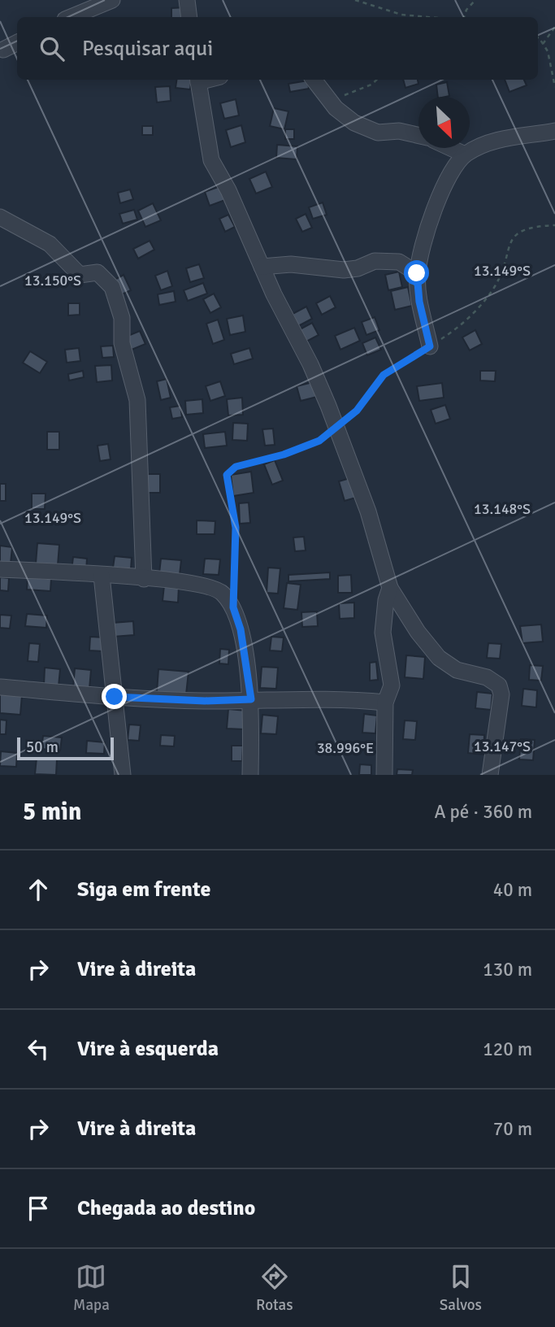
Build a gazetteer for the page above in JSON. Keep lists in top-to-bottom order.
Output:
{
  "scale_bar": "50 m",
  "north": "bottom right",
  "page": {
    "search": "Pesquisar aqui",
    "scale": "50 m",
    "heading": ["5 min", "A pé · 360 m"],
    "list": [
      ["Siga em frente", "40 m"],
      ["Vire à direita", "130 m"],
      ["Vire à esquerda", "120 m"],
      ["Vire à direita", "70 m"],
      "Chegada ao destino"
    ],
    "nav": ["Mapa", "Rotas", "Salvos"]
  },
  "coordinates": [
    "13.149°S",
    "13.150°S",
    "13.148°S",
    "13.147°S",
    "38.996°E"
  ]
}
